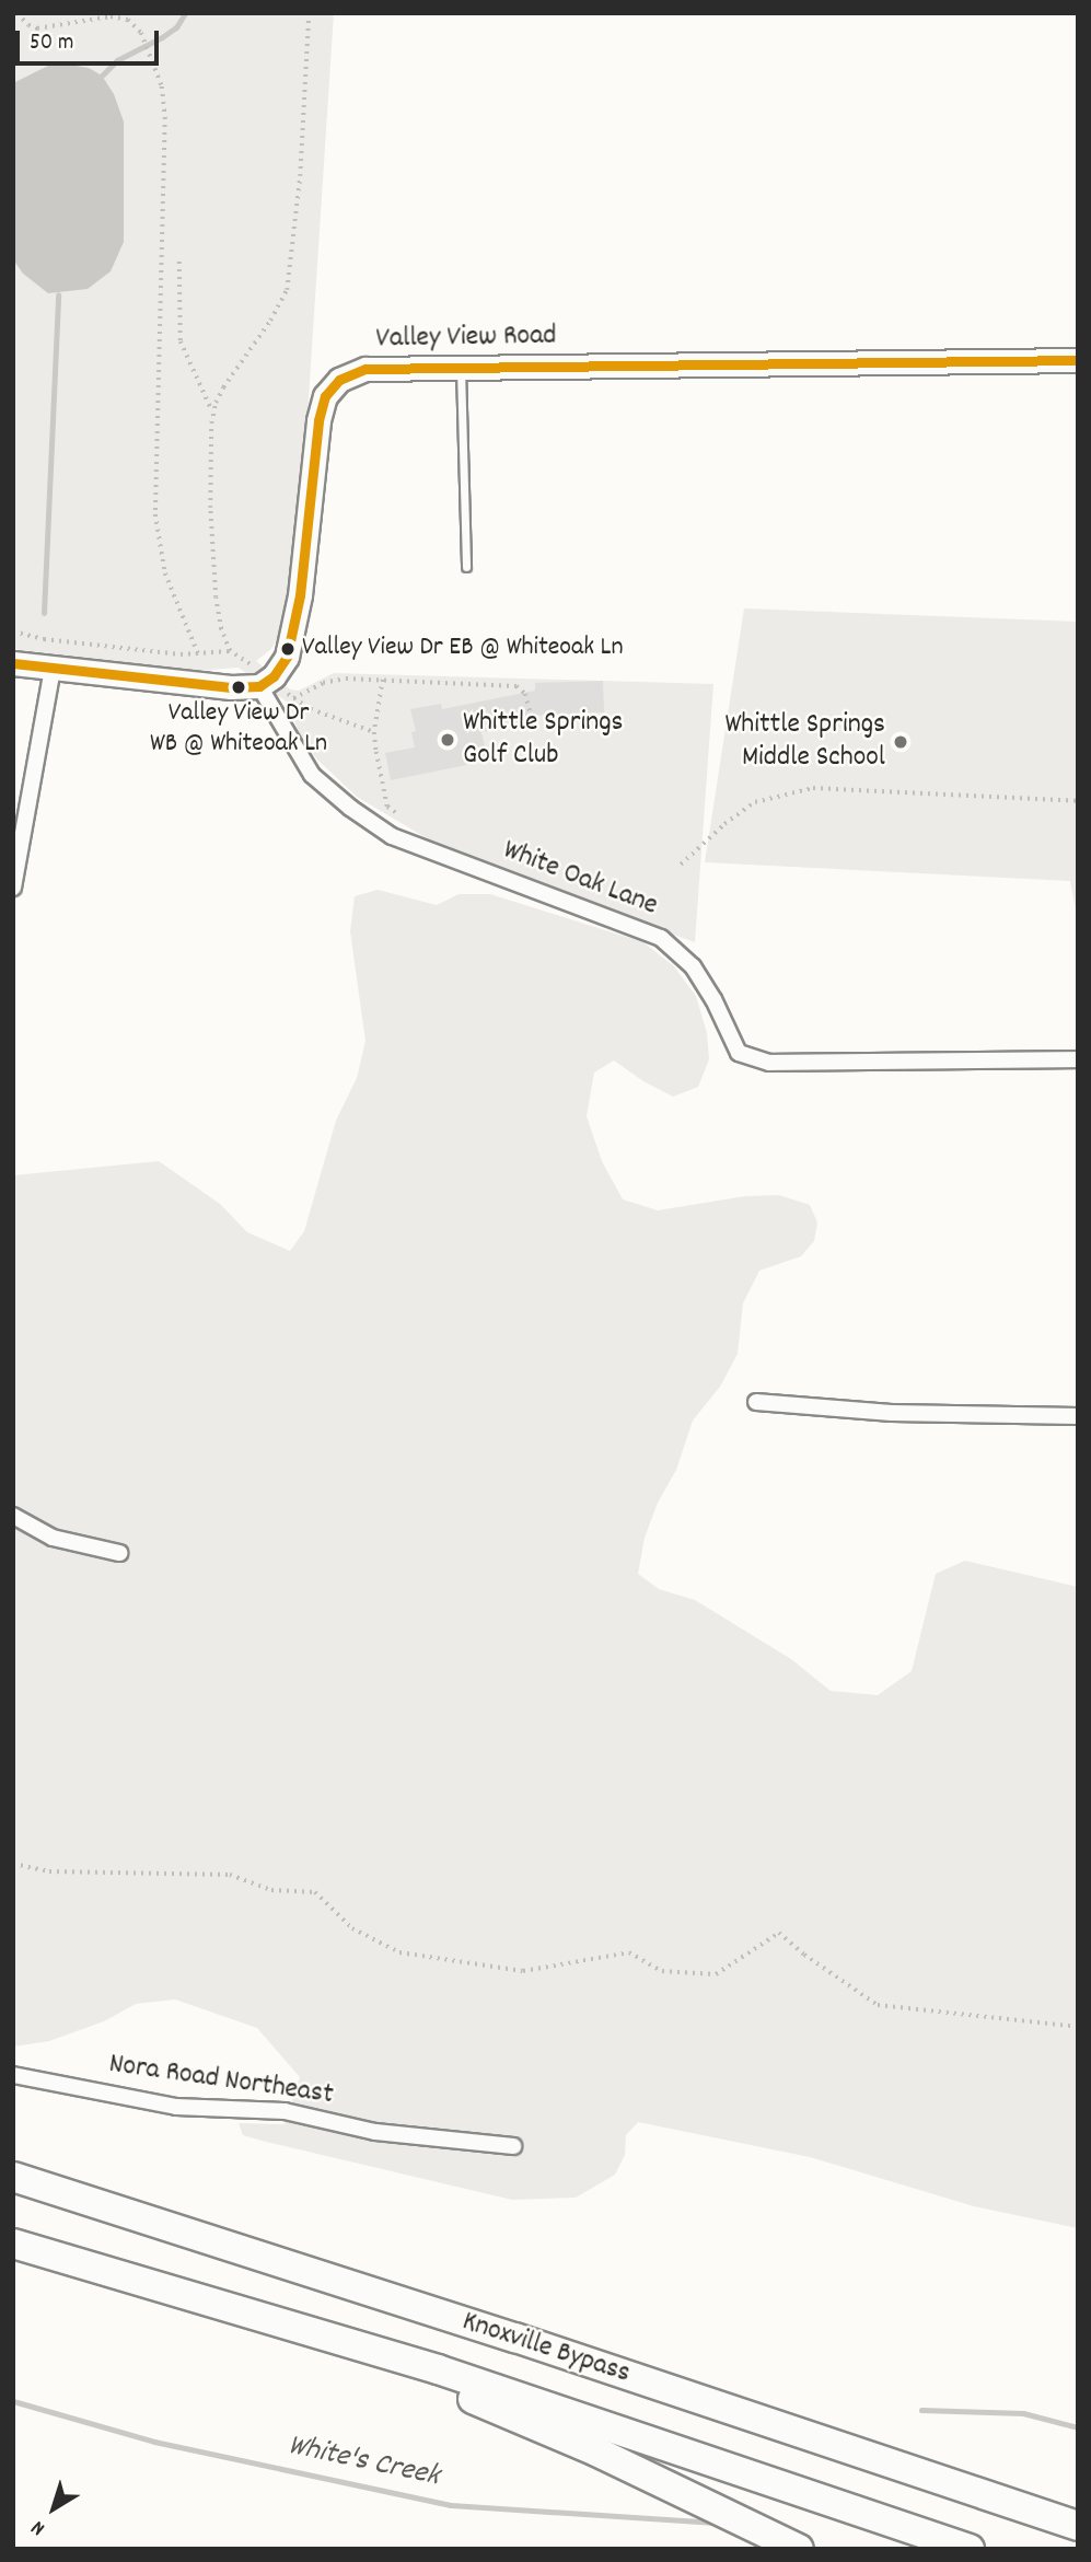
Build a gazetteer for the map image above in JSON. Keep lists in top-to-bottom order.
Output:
{
  "streets": {
    "highway": ["Knoxville Bypass"],
    "street": ["Valley View Road", "White Oak Lane", "Nora Road Northeast"]
  },
  "crossings": [
    ["Valley View Road", "White Oak Lane"]
  ],
  "water": ["White's Creek"],
  "places": [
    "Valley View Dr EB @ Whiteoak Ln",
    "Valley View Dr WB @ Whiteoak Ln",
    "Whittle Springs Golf Club",
    "Whittle Springs Middle School"
  ],
  "scale_bar": "50 m",
  "north": "bottom left"
}
